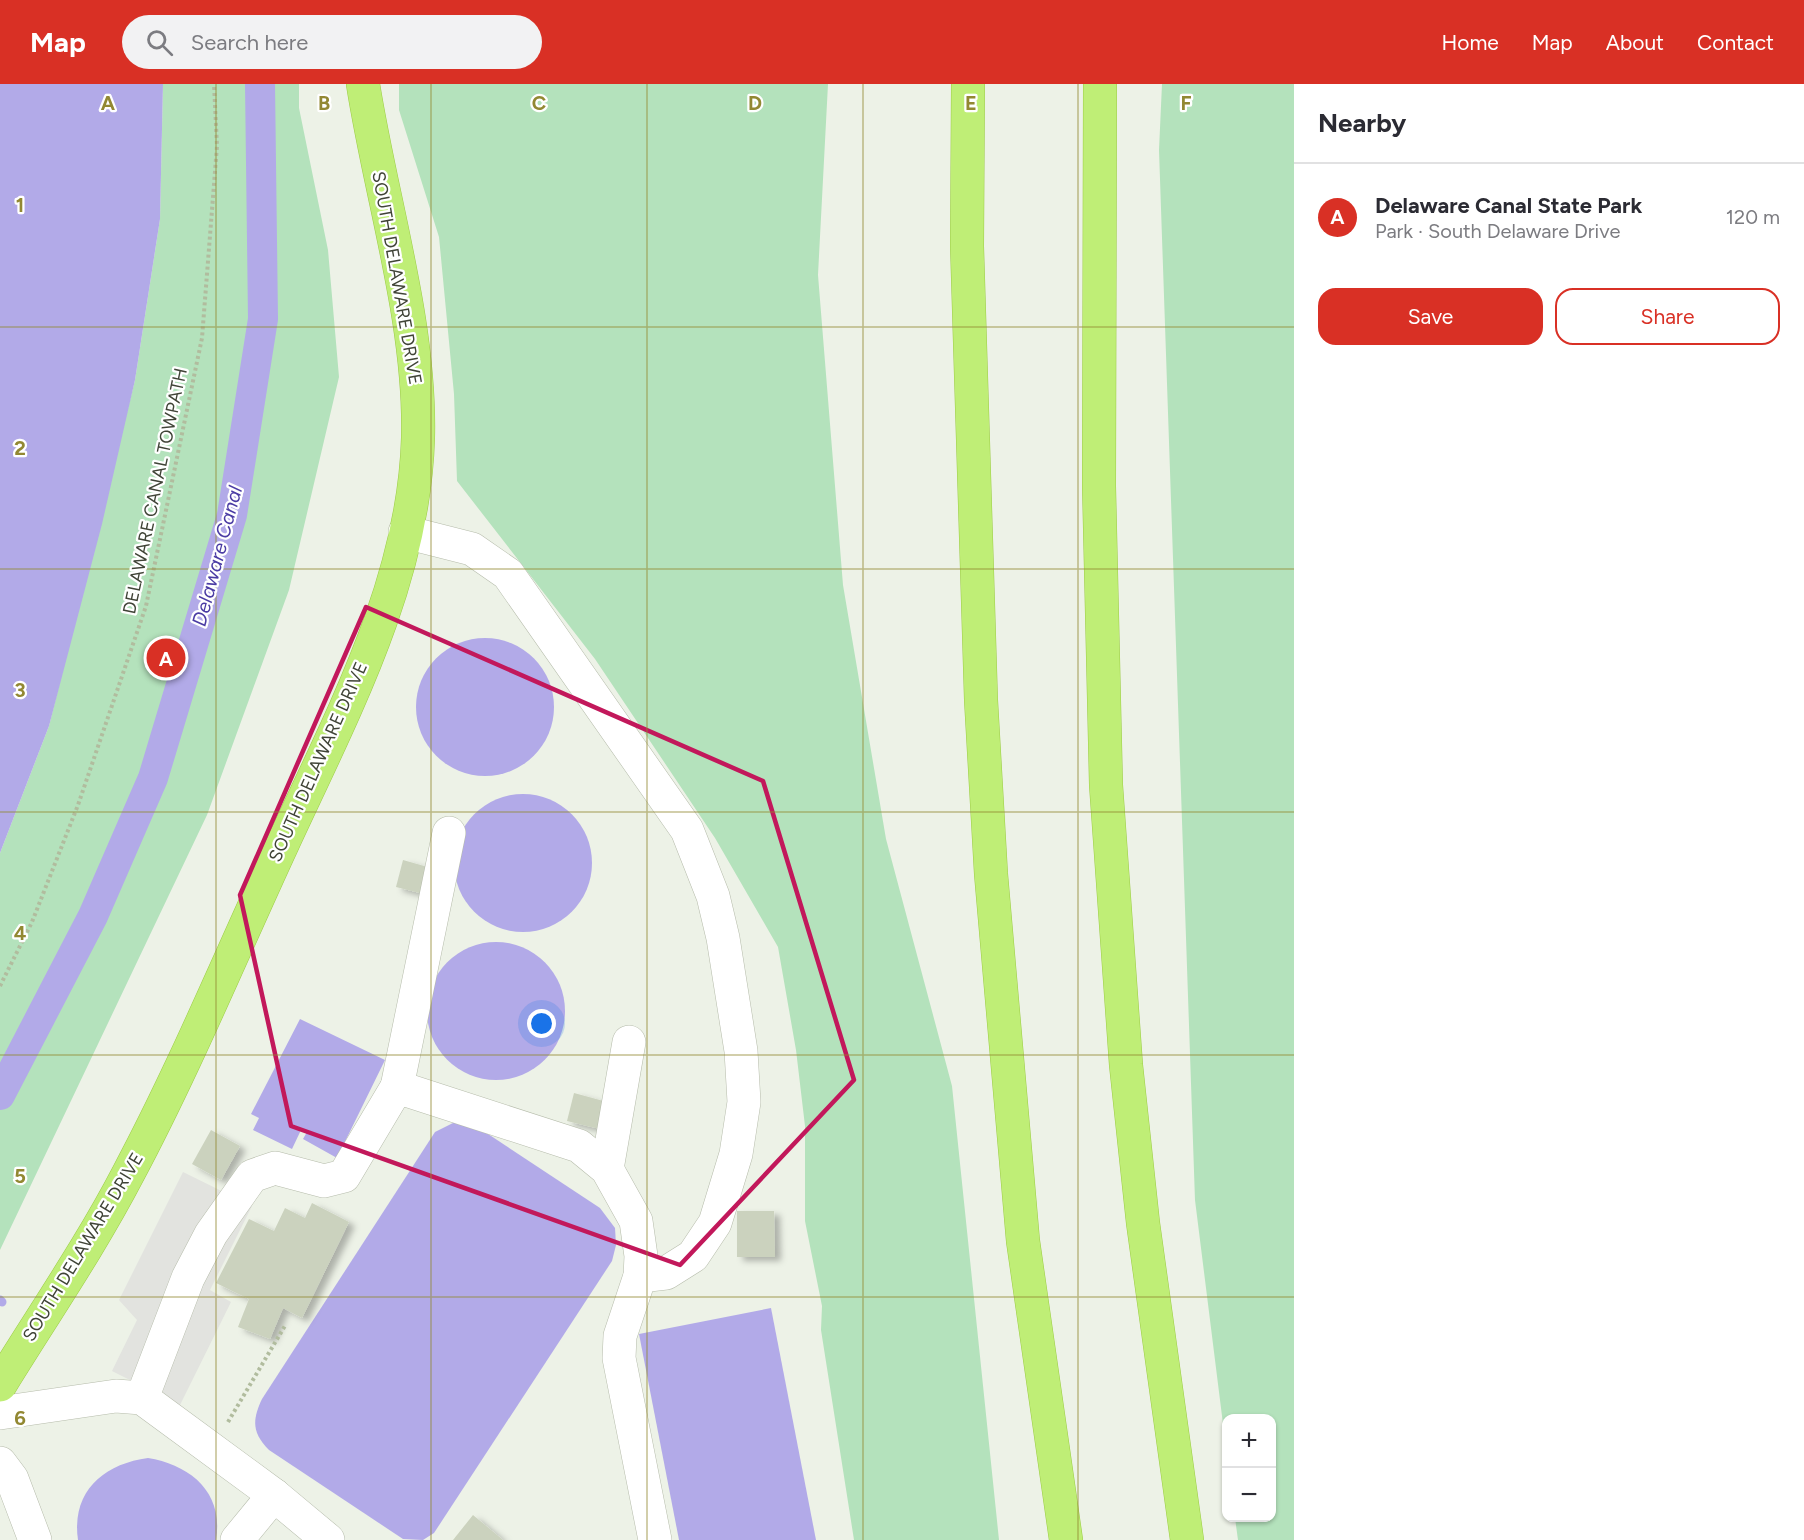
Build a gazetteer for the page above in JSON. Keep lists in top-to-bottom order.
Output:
{
  "streets": {
    "highway": ["SOUTH DELAWARE DRIVE"],
    "path": ["DELAWARE CANAL TOWPATH"]
  },
  "water": ["Delaware Canal"],
  "page": {
    "header": "Map",
    "search": "Search here",
    "nav": [
      "Home",
      "Map",
      "About",
      "Contact"
    ],
    "heading": "Nearby",
    "list": [
      {
        "mark": "A",
        "name": "Delaware Canal State Park",
        "note": "Park · South Delaware Drive",
        "value": "120 m"
      }
    ],
    "buttons": ["Save", "Share"],
    "pins": "A",
    "map_buttons": ["+", "−"]
  },
  "grid": {
    "columns": [
      "A",
      "B",
      "C",
      "D",
      "E",
      "F"
    ],
    "rows": [
      "1",
      "2",
      "3",
      "4",
      "5",
      "6"
    ]
  }
}
